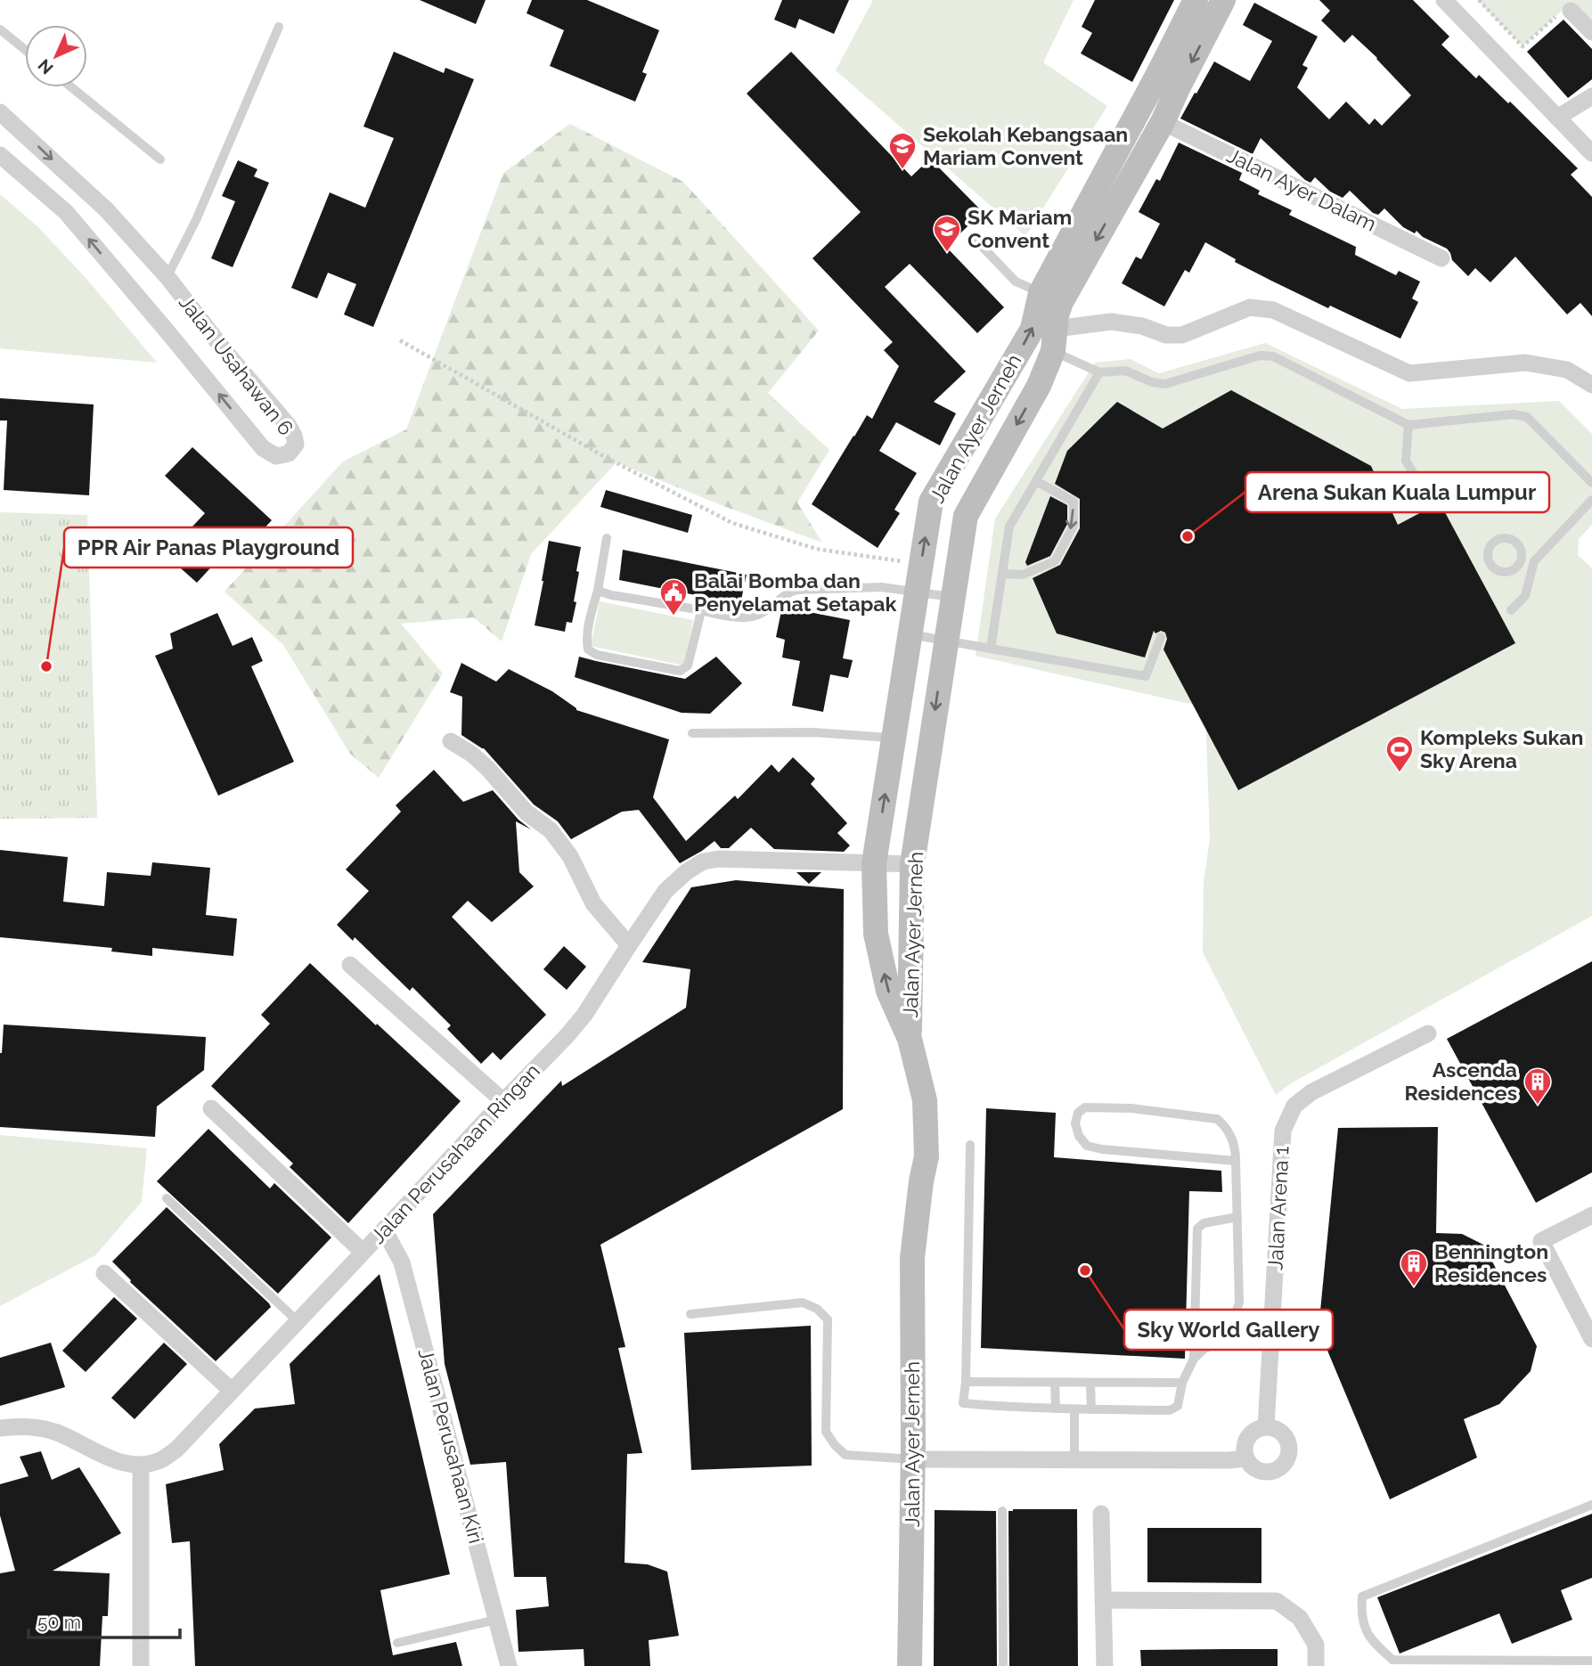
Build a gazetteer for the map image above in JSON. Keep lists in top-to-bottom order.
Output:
{
  "streets": {
    "main road": ["Jalan Ayer Jerneh"],
    "street": [
      "Jalan Ayer Dalam",
      "Jalan Usahawan 6",
      "Jalan Perusahaan Ringan",
      "Jalan Arena 1",
      "Jalan Perusahaan Kiri"
    ]
  },
  "crossings": [
    ["Jalan Ayer Dalam", "Jalan Ayer Jerneh"],
    ["Jalan Ayer Jerneh", "Jalan Perusahaan Ringan"],
    ["Jalan Perusahaan Ringan", "Jalan Perusahaan Kiri"]
  ],
  "places": {
    "school or university": ["Sekolah Kebangsaan Mariam Convent", "SK Mariam Convent"],
    "other": ["Arena Sukan Kuala Lumpur", "PPR Air Panas Playground", "Sky World Gallery"],
    "public building": ["Balai Bomba dan Penyelamat Setapak"],
    "sports": ["Kompleks Sukan Sky Arena"],
    "building": ["Ascenda Residences", "Bennington Residences"]
  },
  "scale_bar": "50 m",
  "north": "bottom left"
}
